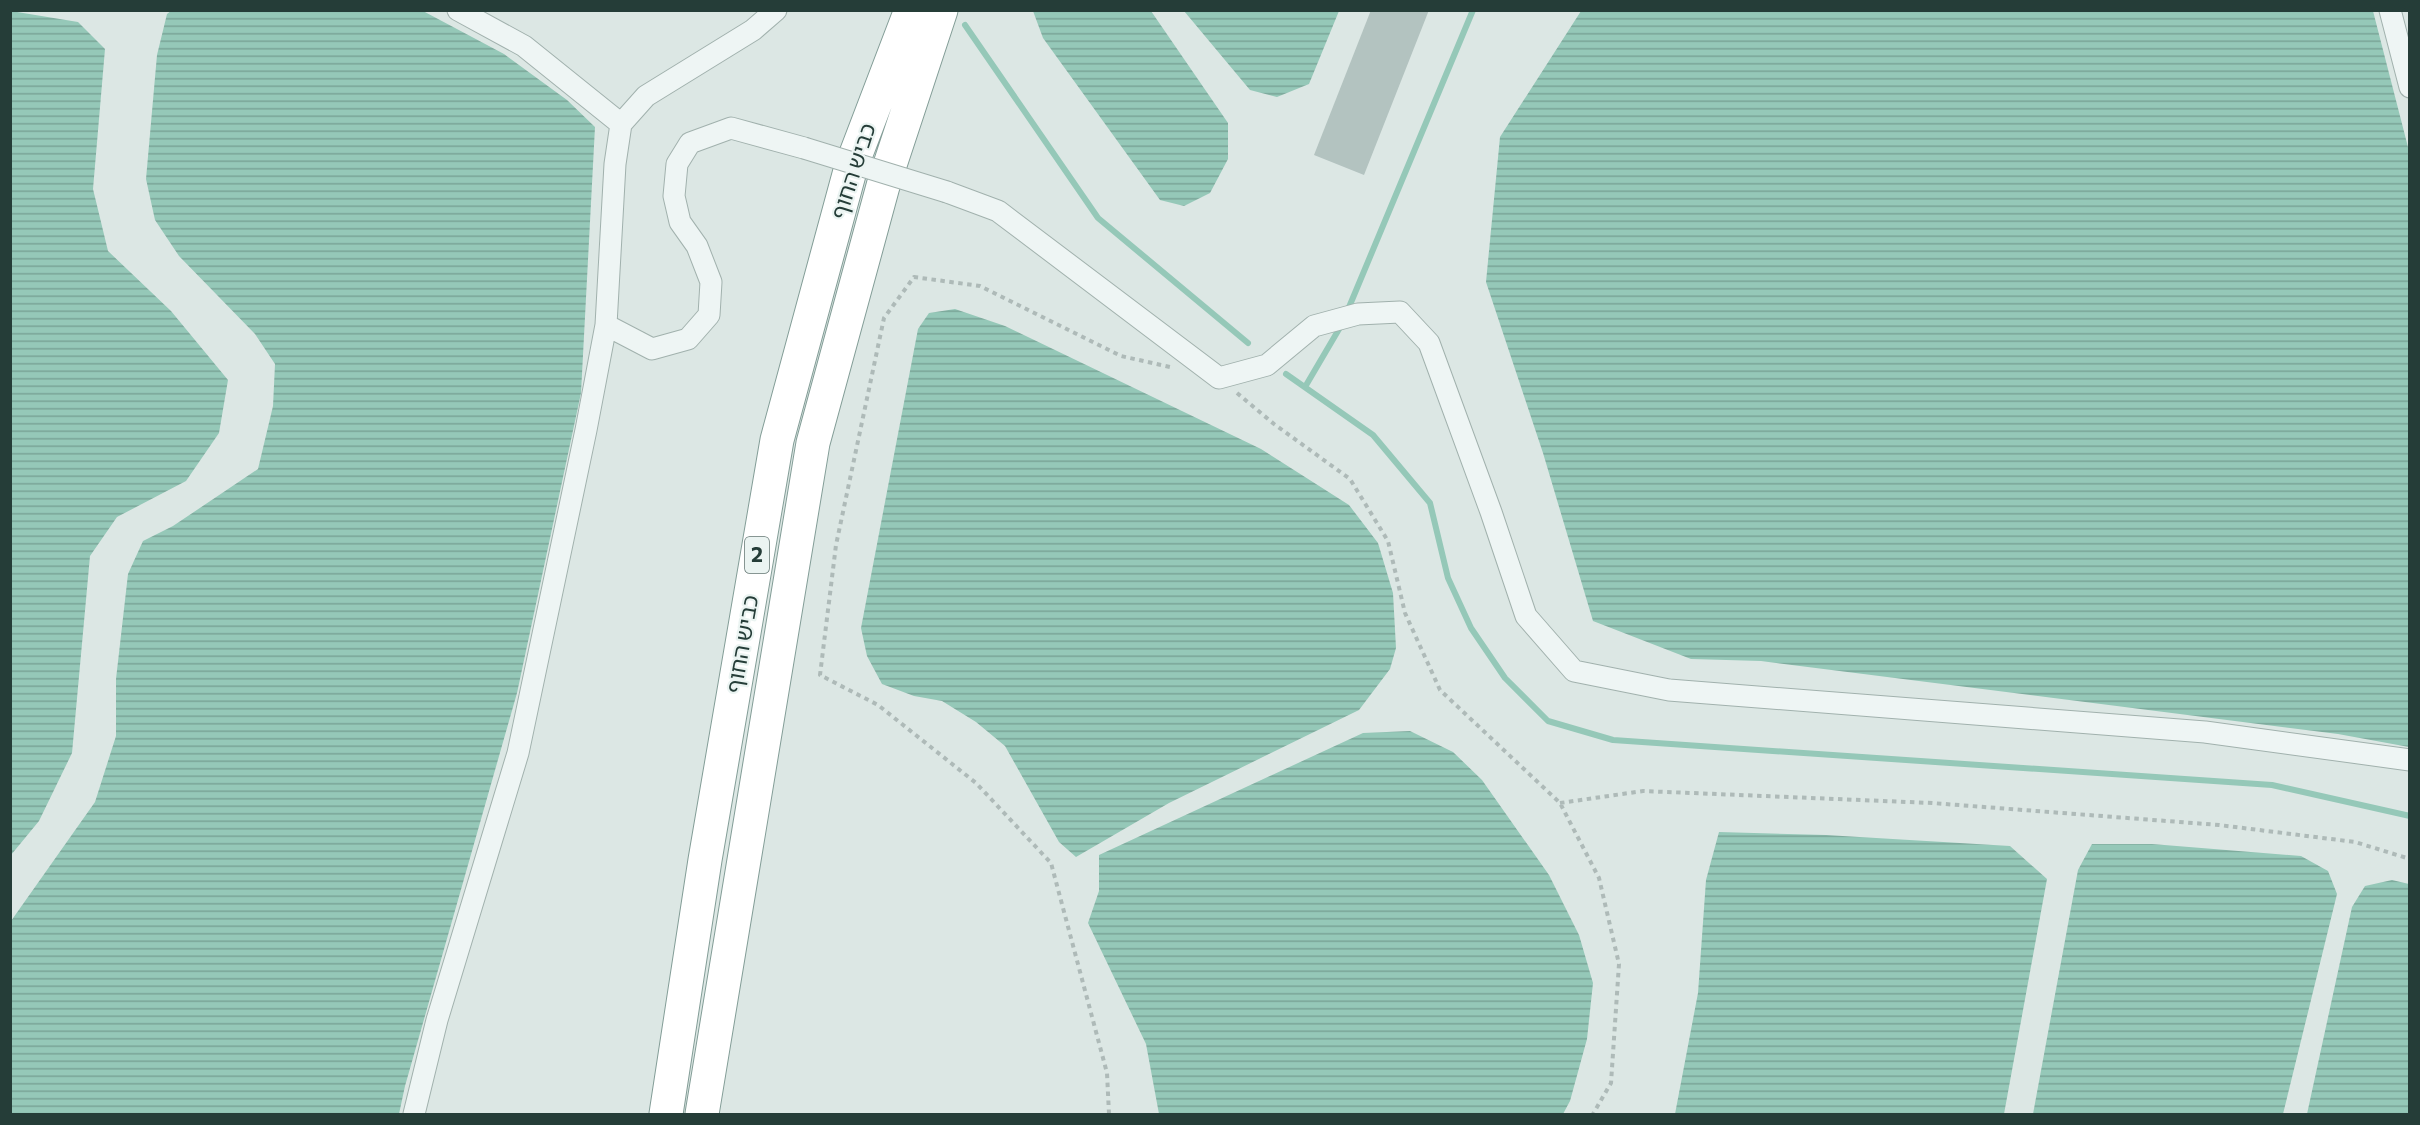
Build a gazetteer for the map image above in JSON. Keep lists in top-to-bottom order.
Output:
{
  "streets": {
    "highway": ["כביש החוף", "2"]
  }
}
